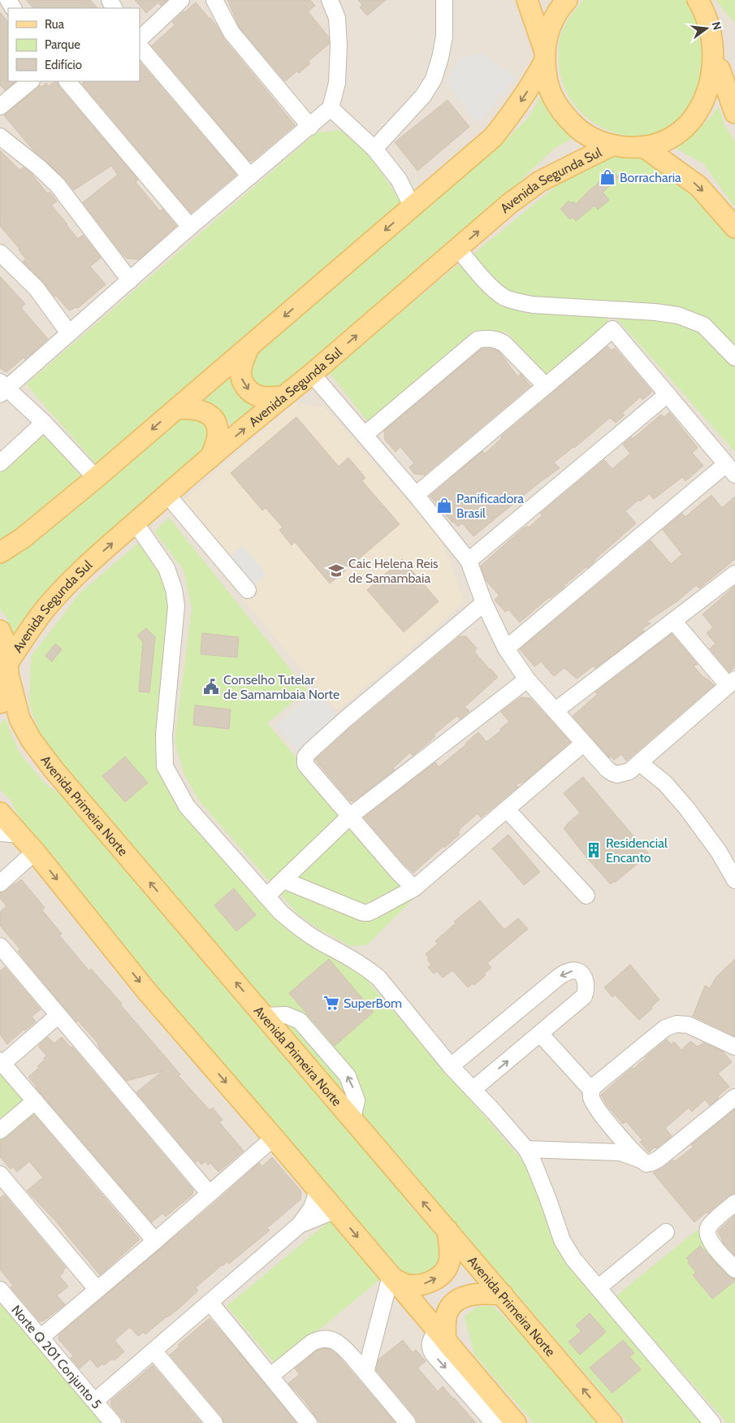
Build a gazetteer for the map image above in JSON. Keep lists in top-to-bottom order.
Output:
{
  "streets": {
    "main road": ["Avenida Segunda Sul", "Avenida Primeira Norte"],
    "street": ["Norte Q 201 Conjunto 5"]
  },
  "crossings": [
    ["Avenida Segunda Sul", "Avenida Primeira Norte"]
  ],
  "places": {
    "shop": ["Borracharia", "Panificadora Brasil"],
    "school or university": ["Caic Helena Reis de Samambaia"],
    "public building": ["Conselho Tutelar de Samambaia Norte"],
    "building": ["Residencial Encanto"],
    "supermarket": ["SuperBom"]
  },
  "legend": ["Rua", "Parque", "Edifício"],
  "north": "right"
}
